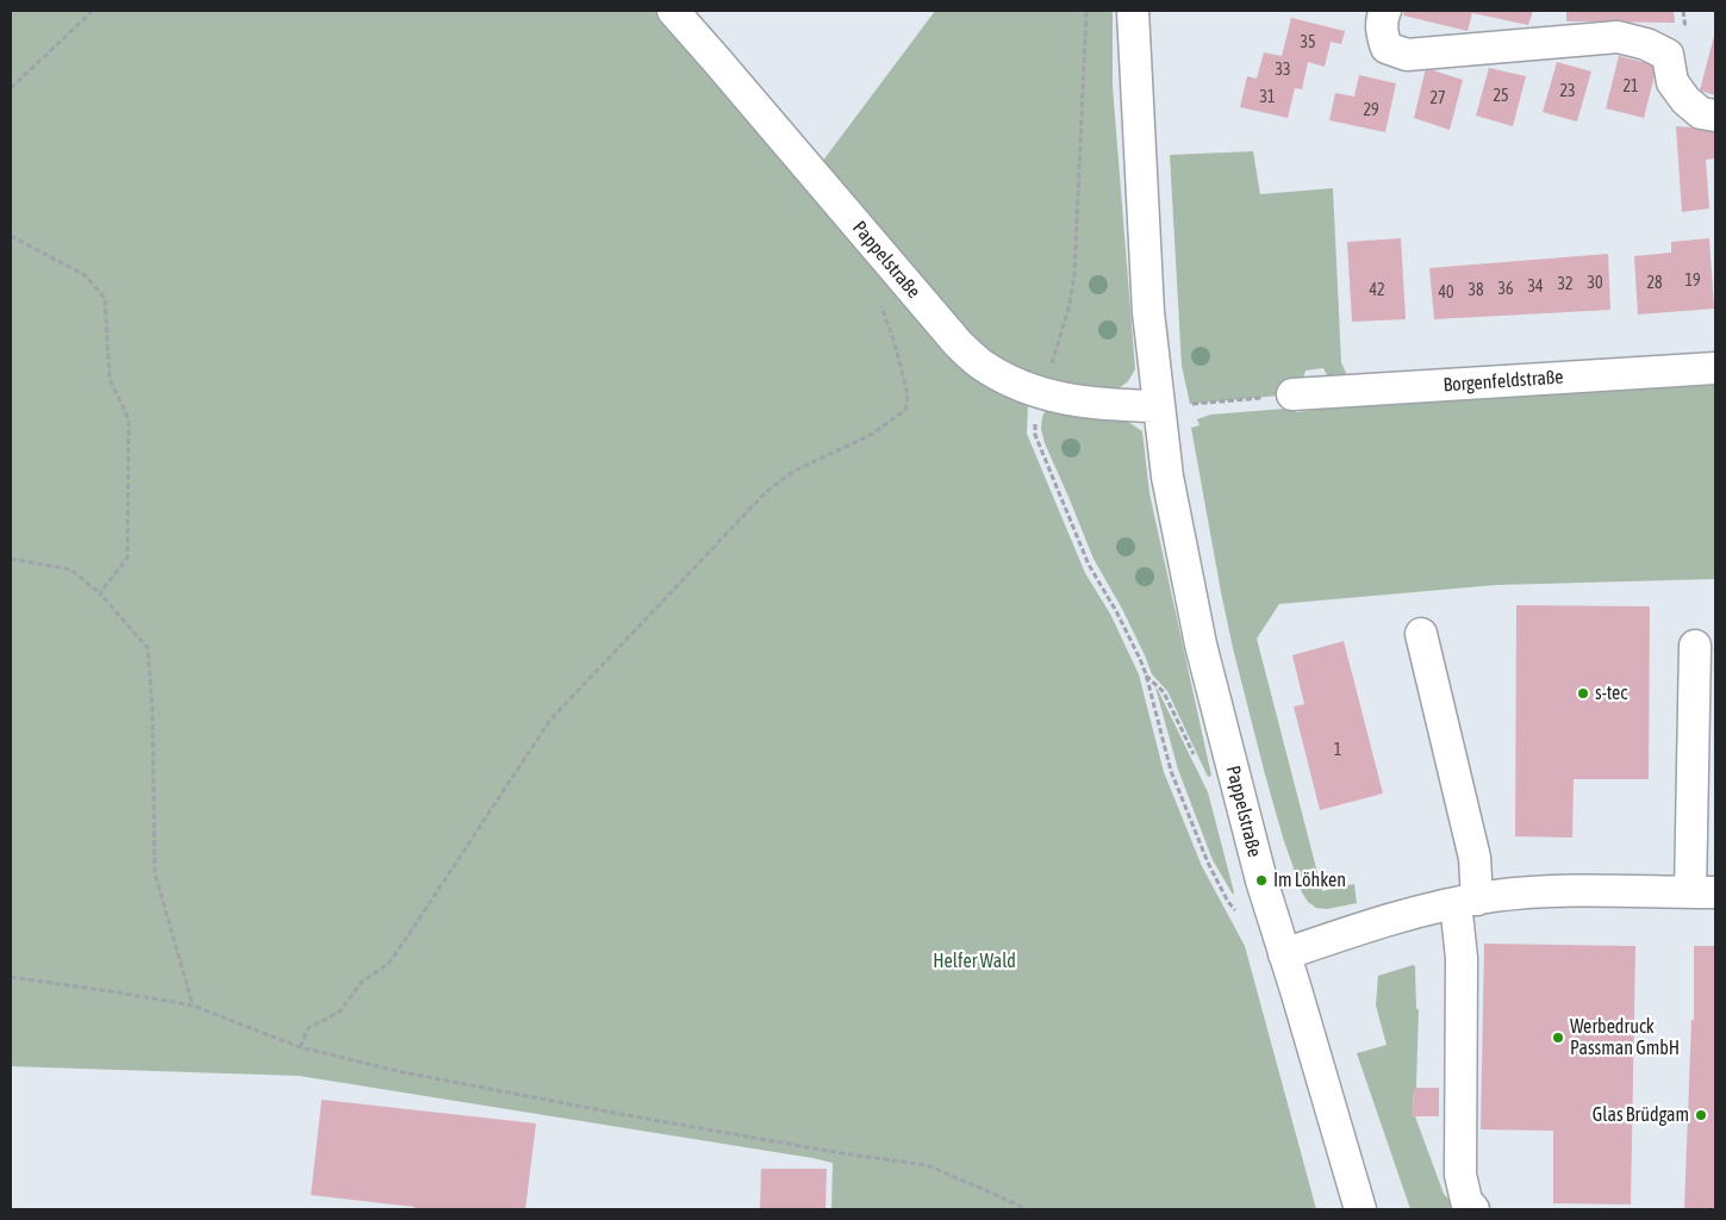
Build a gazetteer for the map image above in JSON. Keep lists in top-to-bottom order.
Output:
{
  "streets": {
    "street": ["Pappelstraße", "Borgenfeldstraße"]
  },
  "parks": ["Helfer Wald"],
  "places": [
    "s-tec",
    "Im Löhken",
    "Werbedruck Passman GmbH",
    "Glas Brüdgam"
  ],
  "house_numbers": [
    "35",
    "33",
    "21",
    "23",
    "25",
    "31",
    "27",
    "29",
    "19",
    "30",
    "28",
    "32",
    "34",
    "36",
    "42",
    "38",
    "40",
    "1"
  ]
}
